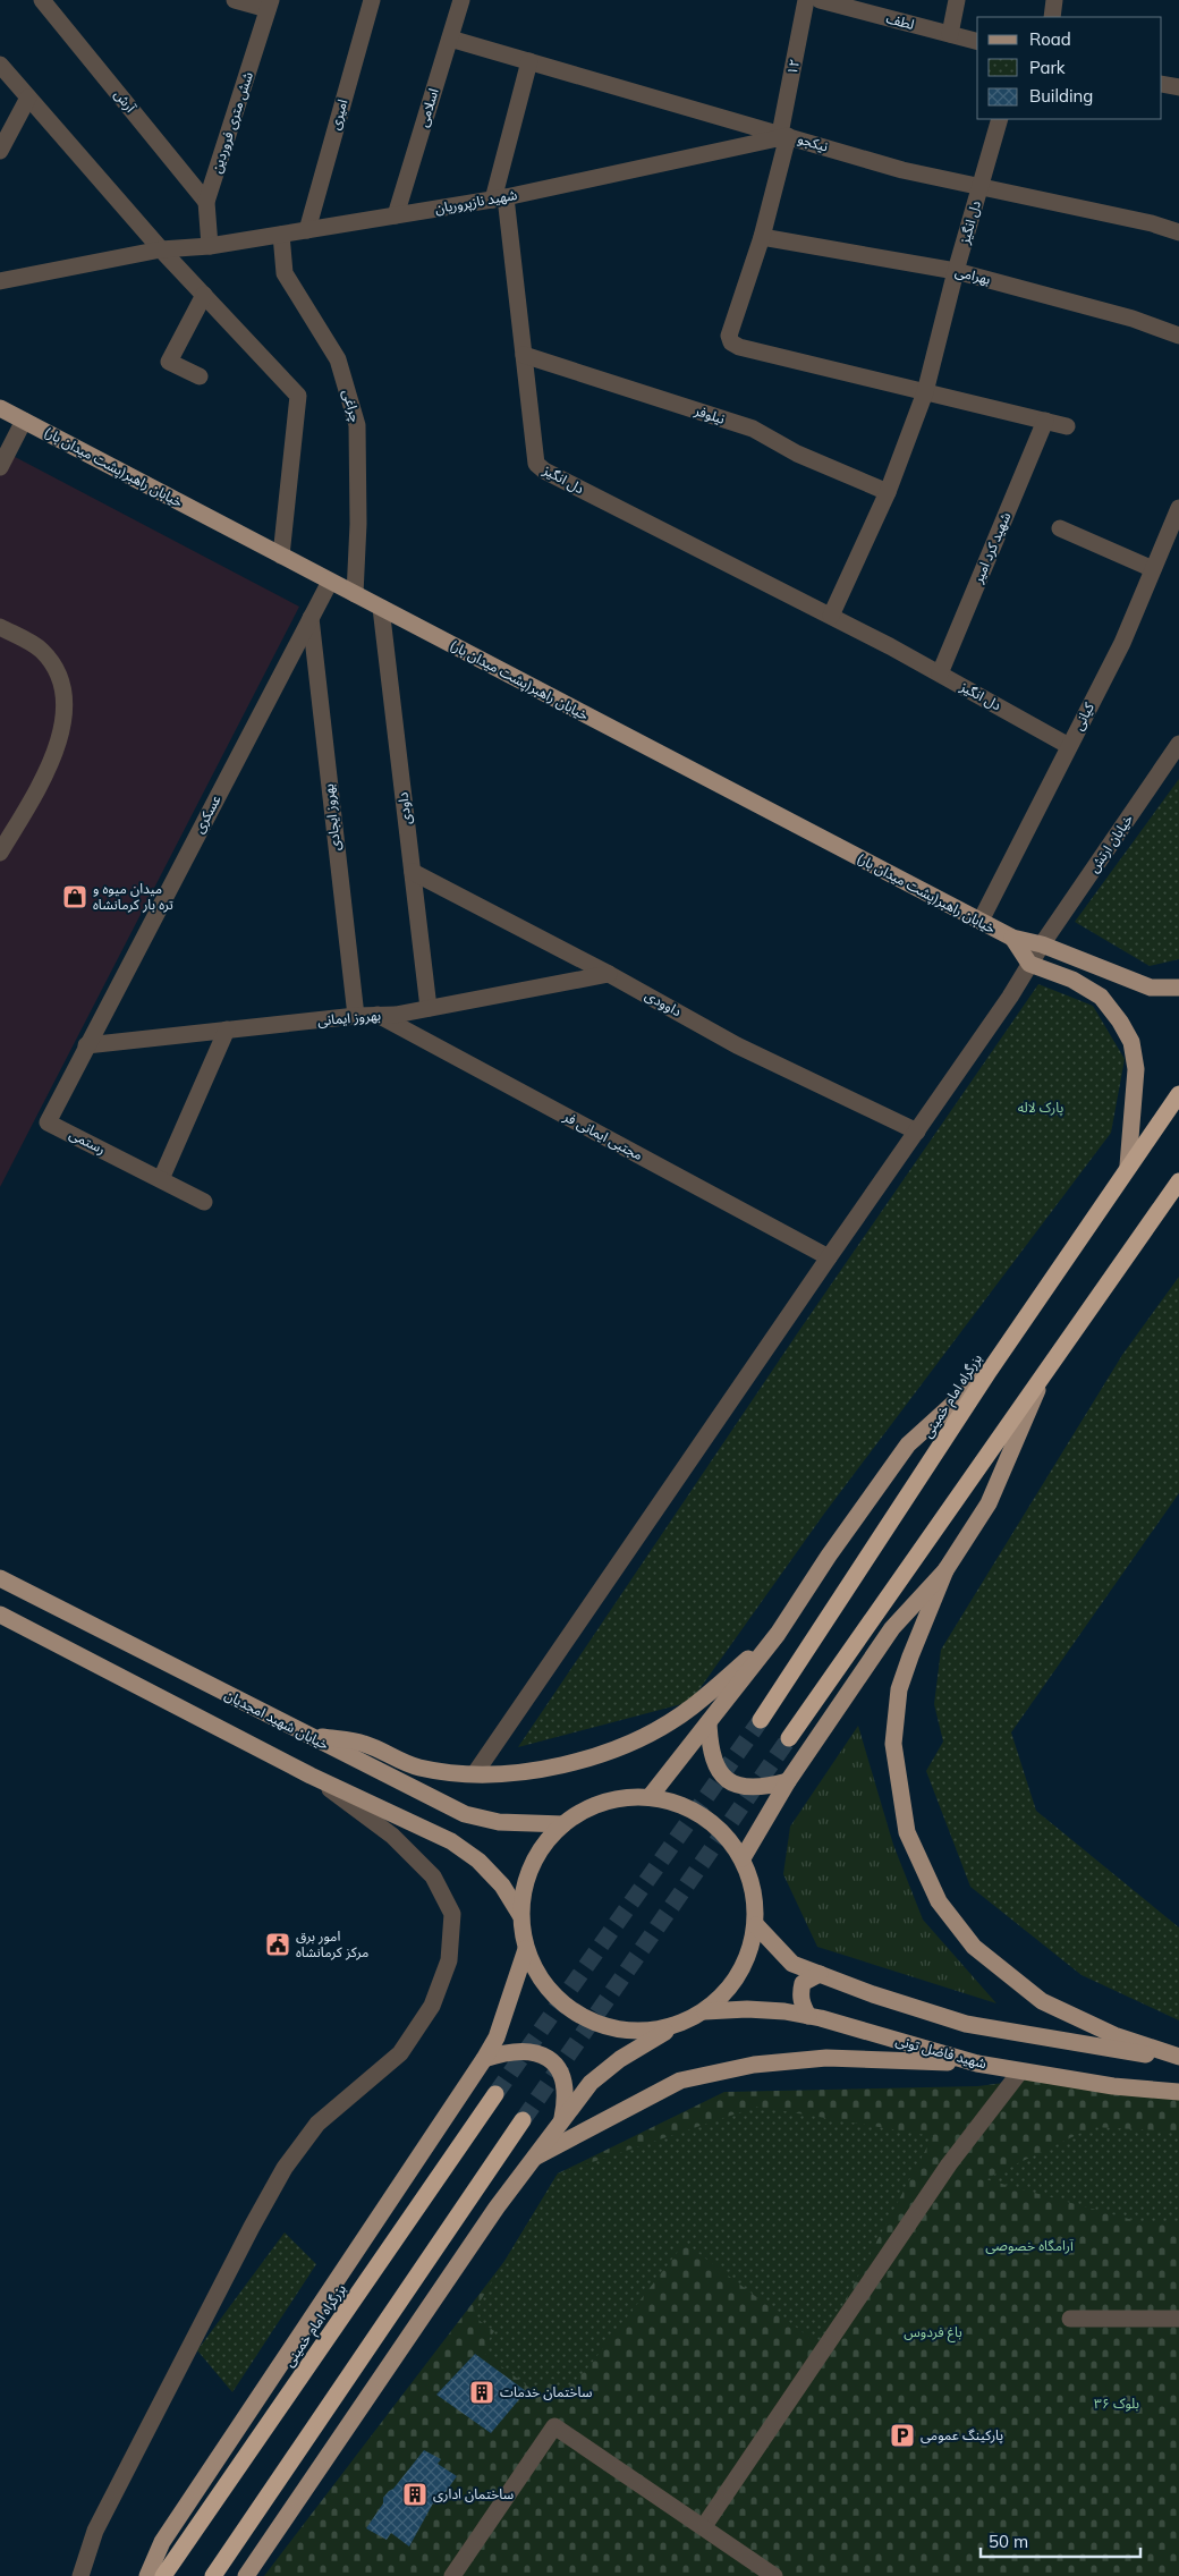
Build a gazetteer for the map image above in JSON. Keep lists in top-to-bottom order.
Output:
{
  "streets": {
    "highway": ["بزرگراه امام خمینی"],
    "main road": ["خیابان راهبر(پشت میدان بار)", "خیابان شهید امجدیان", "شهید فاضل تونی"],
    "street": [
      "لطف",
      "۱۲",
      "آرش",
      "اسلامی",
      "امیری",
      "شش متری فروردین",
      "نیکجو",
      "شهید نازپروریان",
      "دل انگیز",
      "بهرامی",
      "چراغی",
      "نیلوفر",
      "شهید کرد امیر",
      "کیانی",
      "داودی",
      "عسکری",
      "بهروز ایجادی",
      "خیابان ارتش",
      "داوودی",
      "بهروز ایمانی",
      "مجتبی ایمانی فر",
      "رستمی"
    ]
  },
  "crossings": [
    ["۱۲", "نیکجو"],
    ["۱۲", "شهید نازپروریان"],
    ["آرش", "شش متری فروردین"],
    ["اسلامی", "نیکجو"],
    ["اسلامی", "شهید نازپروریان"],
    ["امیری", "شهید نازپروریان"],
    ["شش متری فروردین", "شهید نازپروریان"],
    ["نیکجو", "شهید نازپروریان"],
    ["نیکجو", "دل انگیز"],
    ["شهید نازپروریان", "دل انگیز"],
    ["شهید نازپروریان", "چراغی"],
    ["دل انگیز", "بهرامی"],
    ["دل انگیز", "نیلوفر"],
    ["دل انگیز", "شهید کرد امیر"],
    ["دل انگیز", "کیانی"],
    ["چراغی", "خیابان راهبر(پشت میدان بار)"],
    ["خیابان راهبر(پشت میدان بار)", "کیانی"],
    ["خیابان راهبر(پشت میدان بار)", "داودی"],
    ["خیابان راهبر(پشت میدان بار)", "عسکری"],
    ["خیابان راهبر(پشت میدان بار)", "خیابان ارتش"],
    ["داودی", "داوودی"],
    ["داودی", "بهروز ایمانی"],
    ["عسکری", "بهروز ایجادی"],
    ["عسکری", "بهروز ایمانی"],
    ["عسکری", "رستمی"],
    ["بهروز ایجادی", "بهروز ایمانی"],
    ["خیابان ارتش", "داوودی"],
    ["خیابان ارتش", "مجتبی ایمانی فر"],
    ["داوودی", "بهروز ایمانی"],
    ["بهروز ایمانی", "مجتبی ایمانی فر"],
    ["بهروز ایمانی", "رستمی"]
  ],
  "parks": [
    "پارک لاله",
    "آرامگاه خصوصی",
    "باغ فردوس",
    "بلوک ۳۶"
  ],
  "places": {
    "shop": ["میدان میوه و تره بار کرمانشاه"],
    "public building": ["امور برق مرکز کرمانشاه"],
    "building": ["ساختمان خدمات", "ساختمان اداری"],
    "parking": ["پارکینگ عمومی"]
  },
  "legend": ["Road", "Park", "Building"],
  "scale_bar": "50 m"
}
